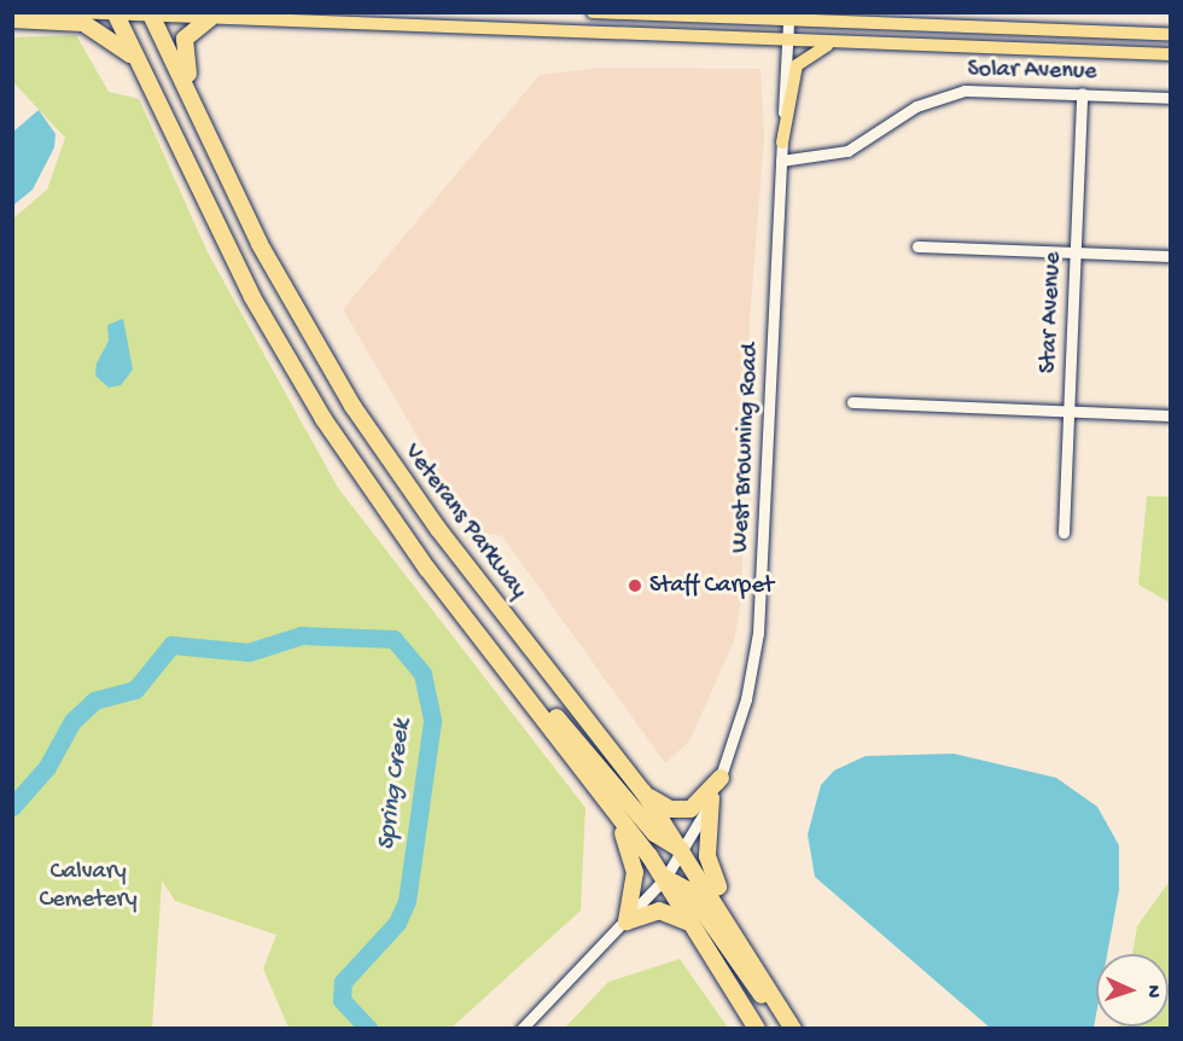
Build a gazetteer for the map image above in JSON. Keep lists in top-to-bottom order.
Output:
{
  "streets": {
    "highway": ["Veterans Parkway"],
    "street": ["Solar Avenue", "Star Avenue", "West Browning Road"]
  },
  "crossings": [
    ["Solar Avenue", "Star Avenue"],
    ["Solar Avenue", "West Browning Road"],
    ["West Browning Road", "Veterans Parkway"]
  ],
  "water": ["Spring Creek"],
  "parks": ["Calvary Cemetery"],
  "places": ["Staff Carpet"],
  "north": "right"
}
